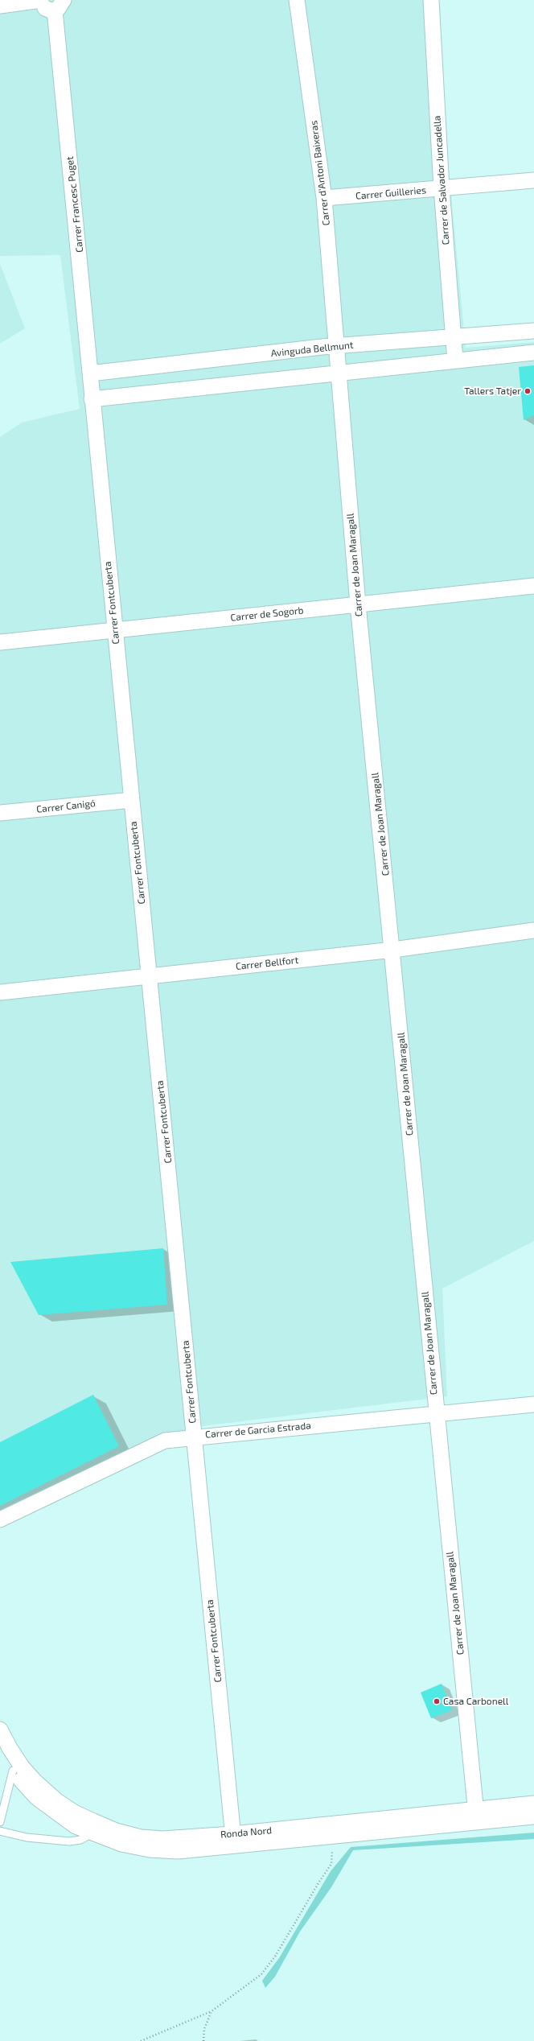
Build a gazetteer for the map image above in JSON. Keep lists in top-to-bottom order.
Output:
{
  "streets": {
    "street": [
      "Carrer d'Antoni Baixeras",
      "Carrer de Salvador Juncadella",
      "Carrer Guilleries",
      "Carrer Francesc Puget",
      "Avinguda Bellmunt",
      "Carrer de Joan Maragall",
      "Carrer Fontcuberta",
      "Carrer de Sogorb",
      "Carrer Canigó",
      "Carrer Bellfort",
      "Carrer de Garcia Estrada",
      "Ronda Nord"
    ]
  },
  "crossings": [
    ["Carrer d'Antoni Baixeras", "Carrer Guilleries"],
    ["Carrer d'Antoni Baixeras", "Avinguda Bellmunt"],
    ["Carrer d'Antoni Baixeras", "Carrer de Joan Maragall"],
    ["Carrer de Salvador Juncadella", "Carrer Guilleries"],
    ["Carrer de Salvador Juncadella", "Avinguda Bellmunt"],
    ["Carrer Francesc Puget", "Avinguda Bellmunt"],
    ["Carrer Francesc Puget", "Carrer Fontcuberta"],
    ["Avinguda Bellmunt", "Carrer de Joan Maragall"],
    ["Carrer de Joan Maragall", "Carrer de Sogorb"],
    ["Carrer de Joan Maragall", "Carrer Bellfort"],
    ["Carrer de Joan Maragall", "Carrer de Garcia Estrada"],
    ["Carrer de Joan Maragall", "Ronda Nord"],
    ["Carrer Fontcuberta", "Carrer de Sogorb"],
    ["Carrer Fontcuberta", "Carrer Canigó"],
    ["Carrer Fontcuberta", "Carrer Bellfort"],
    ["Carrer Fontcuberta", "Carrer de Garcia Estrada"],
    ["Carrer Fontcuberta", "Ronda Nord"]
  ],
  "places": ["Tallers Tatjer", "Casa Carbonell"]
}
